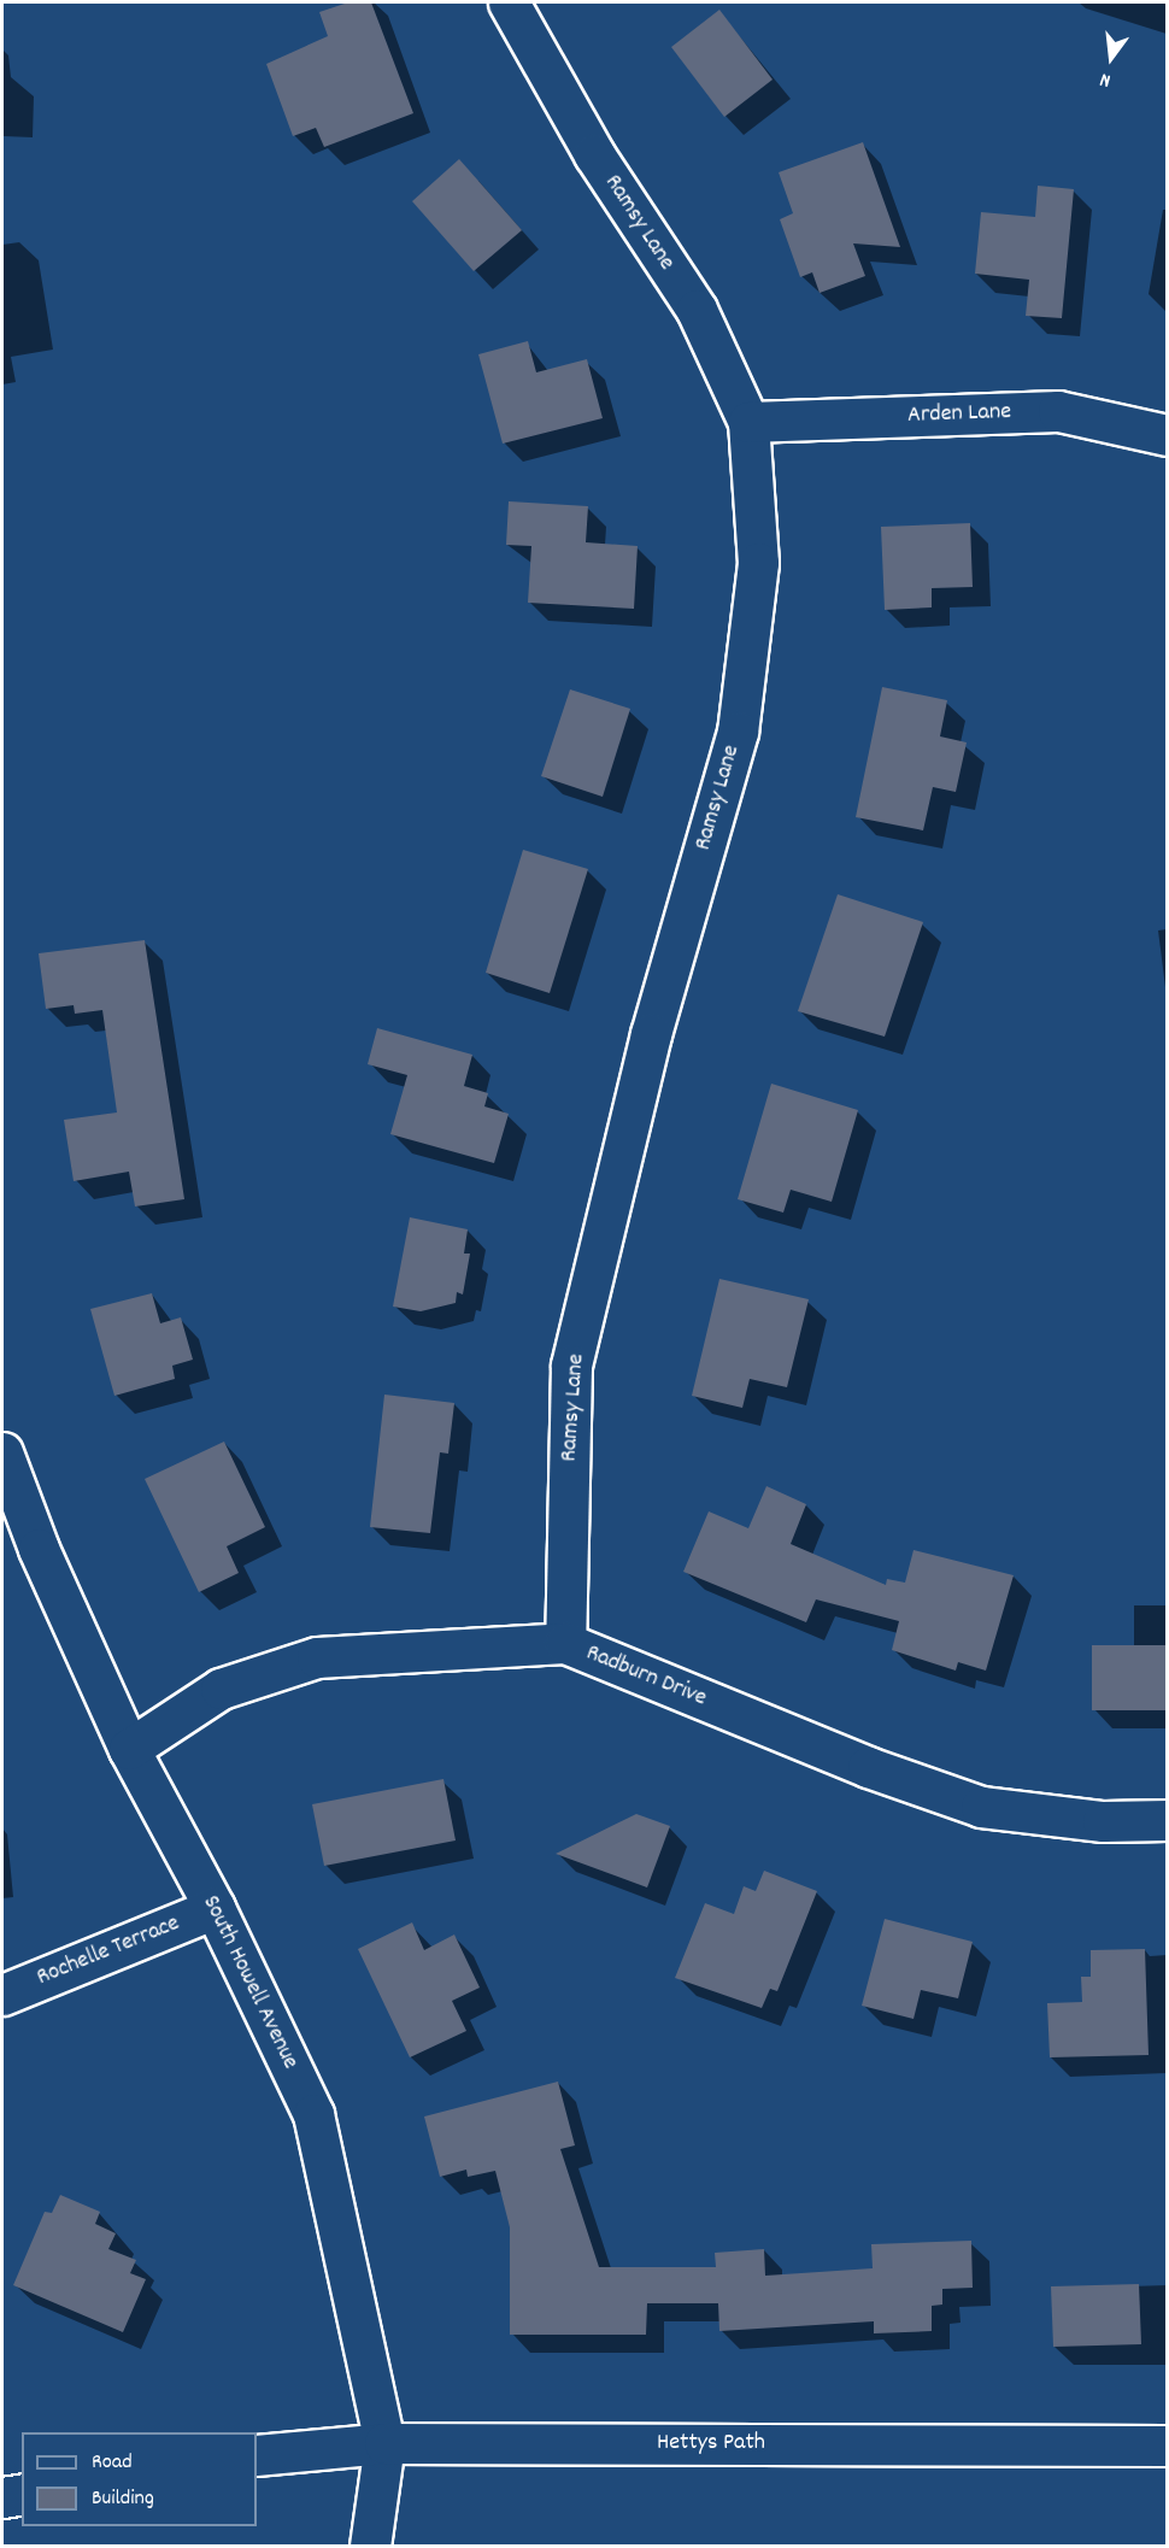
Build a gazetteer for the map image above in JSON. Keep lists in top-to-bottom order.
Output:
{
  "streets": {
    "street": [
      "Ramsy Lane",
      "Arden Lane",
      "Radburn Drive",
      "Rochelle Terrace",
      "South Howell Avenue",
      "Hettys Path"
    ]
  },
  "crossings": [
    ["Ramsy Lane", "Arden Lane"],
    ["Ramsy Lane", "Radburn Drive"],
    ["Radburn Drive", "South Howell Avenue"],
    ["Rochelle Terrace", "South Howell Avenue"],
    ["South Howell Avenue", "Hettys Path"]
  ],
  "legend": ["Road", "Building"],
  "north": "bottom"
}
